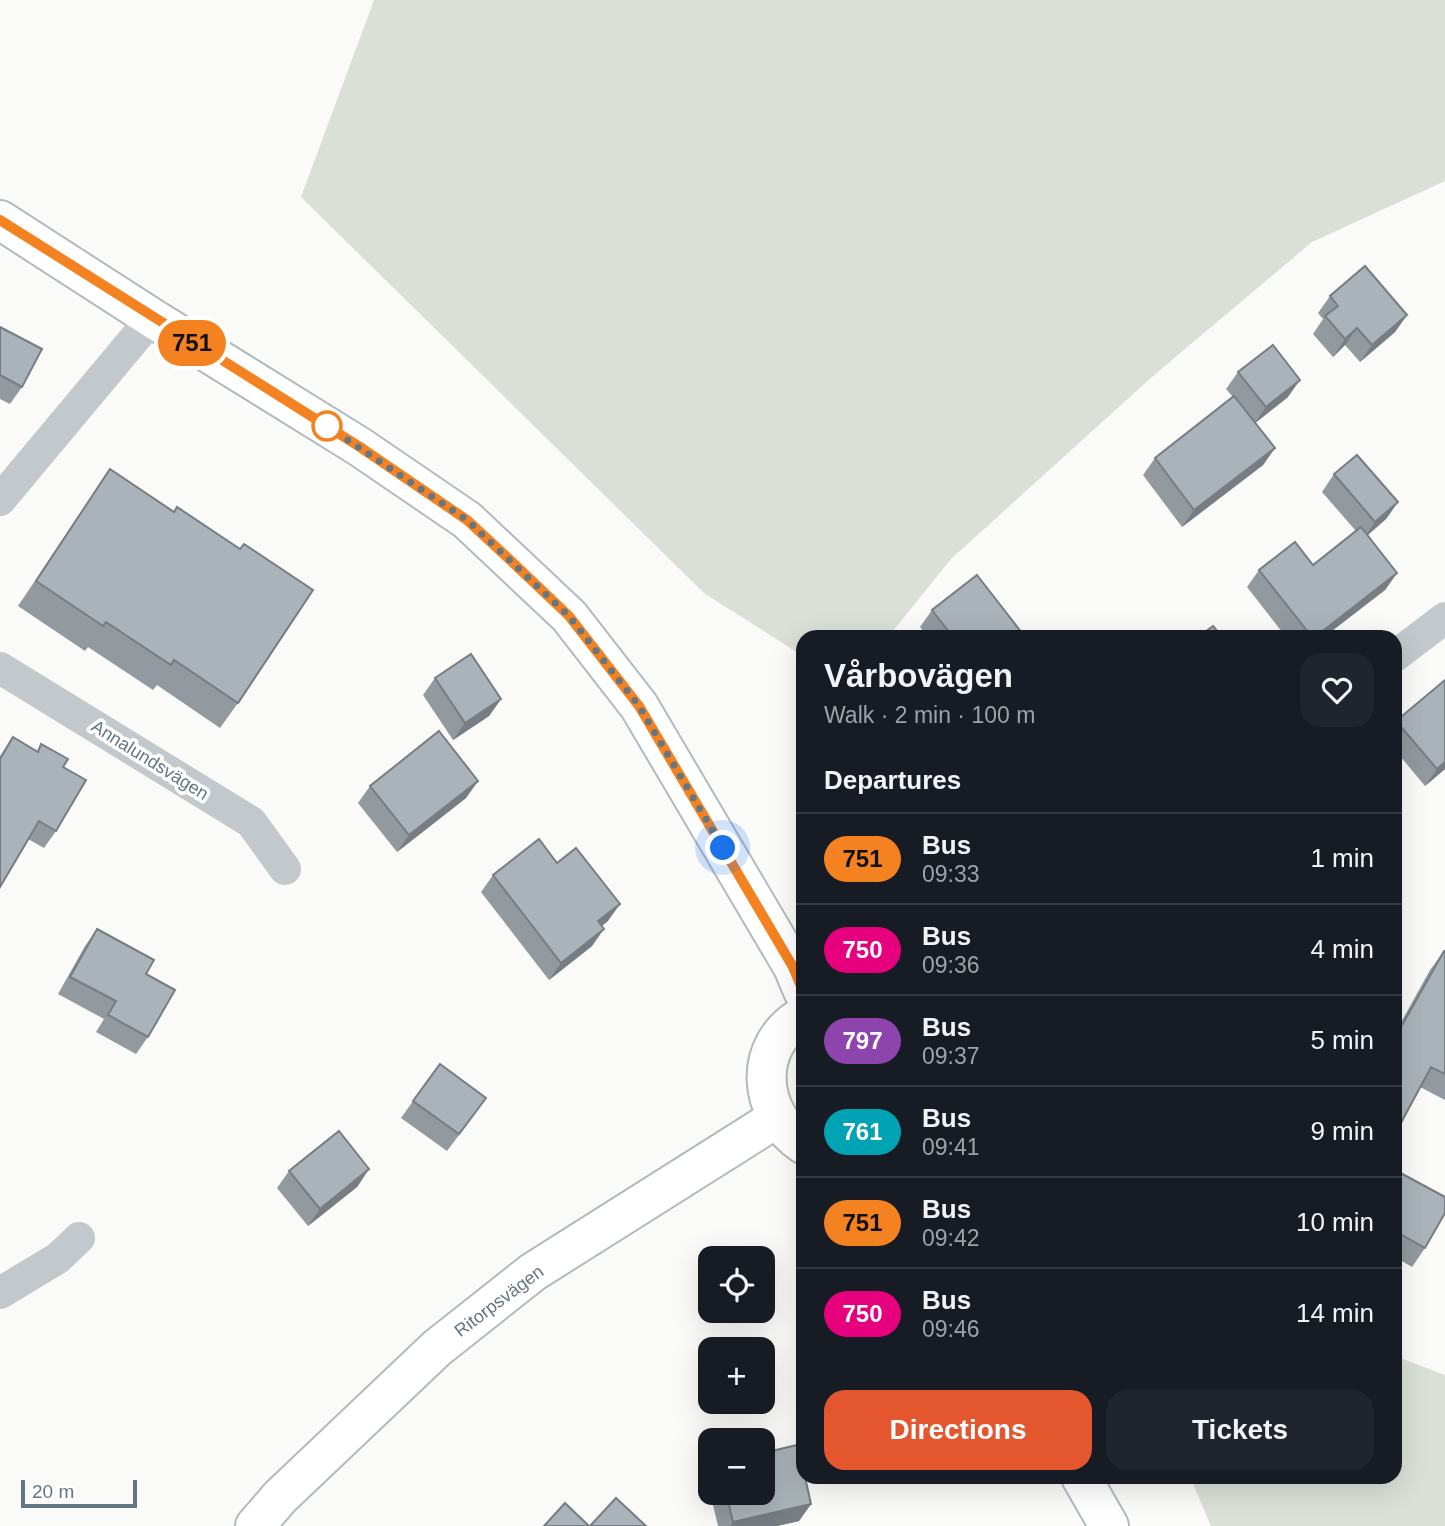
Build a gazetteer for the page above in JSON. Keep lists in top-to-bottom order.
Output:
{
  "streets": {
    "street": ["Annalundsvägen", "Ritorpsvägen"]
  },
  "lines": ["bus line 751"],
  "scale_bar": "20 m",
  "page": {
    "on_map": "751",
    "heading": [
      ["Vårbovägen", "Walk · 2 min · 100 m"],
      "Departures"
    ],
    "list": [
      {
        "mark": "751",
        "name": "Bus",
        "note": "09:33",
        "value": "1 min"
      },
      {
        "mark": "750",
        "name": "Bus",
        "note": "09:36",
        "value": "4 min"
      },
      {
        "mark": "797",
        "name": "Bus",
        "note": "09:37",
        "value": "5 min"
      },
      {
        "mark": "761",
        "name": "Bus",
        "note": "09:41",
        "value": "9 min"
      },
      {
        "mark": "751",
        "name": "Bus",
        "note": "09:42",
        "value": "10 min"
      },
      {
        "mark": "750",
        "name": "Bus",
        "note": "09:46",
        "value": "14 min"
      }
    ],
    "map_buttons": ["+", "−"],
    "buttons": ["Directions", "Tickets"],
    "scale": "20 m"
  }
}
